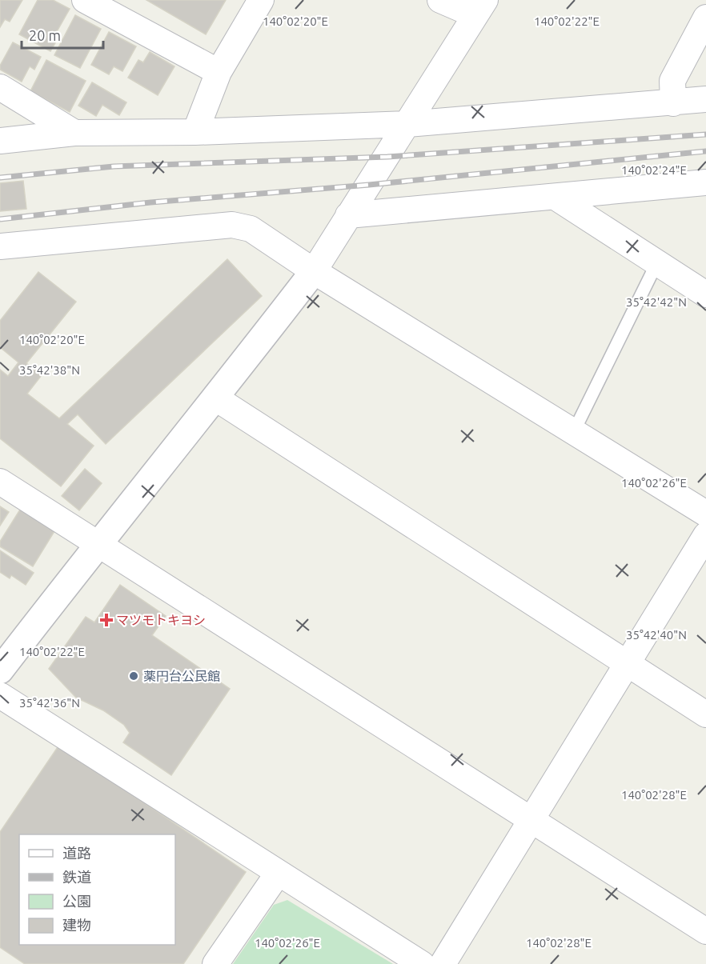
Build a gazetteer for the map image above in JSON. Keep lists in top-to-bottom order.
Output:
{
  "places": {
    "health": ["マツモトキヨシ"],
    "other": ["薬円台公民館"]
  },
  "legend": [
    "道路",
    "鉄道",
    "公園",
    "建物"
  ],
  "scale_bar": "20 m",
  "coordinates": [
    "140°02'20\"E",
    "140°02'22\"E",
    "140°02'24\"E",
    "35°42'42\"N",
    "35°42'38\"N",
    "140°02'26\"E",
    "35°42'40\"N",
    "35°42'36\"N",
    "140°02'28\"E"
  ]
}
